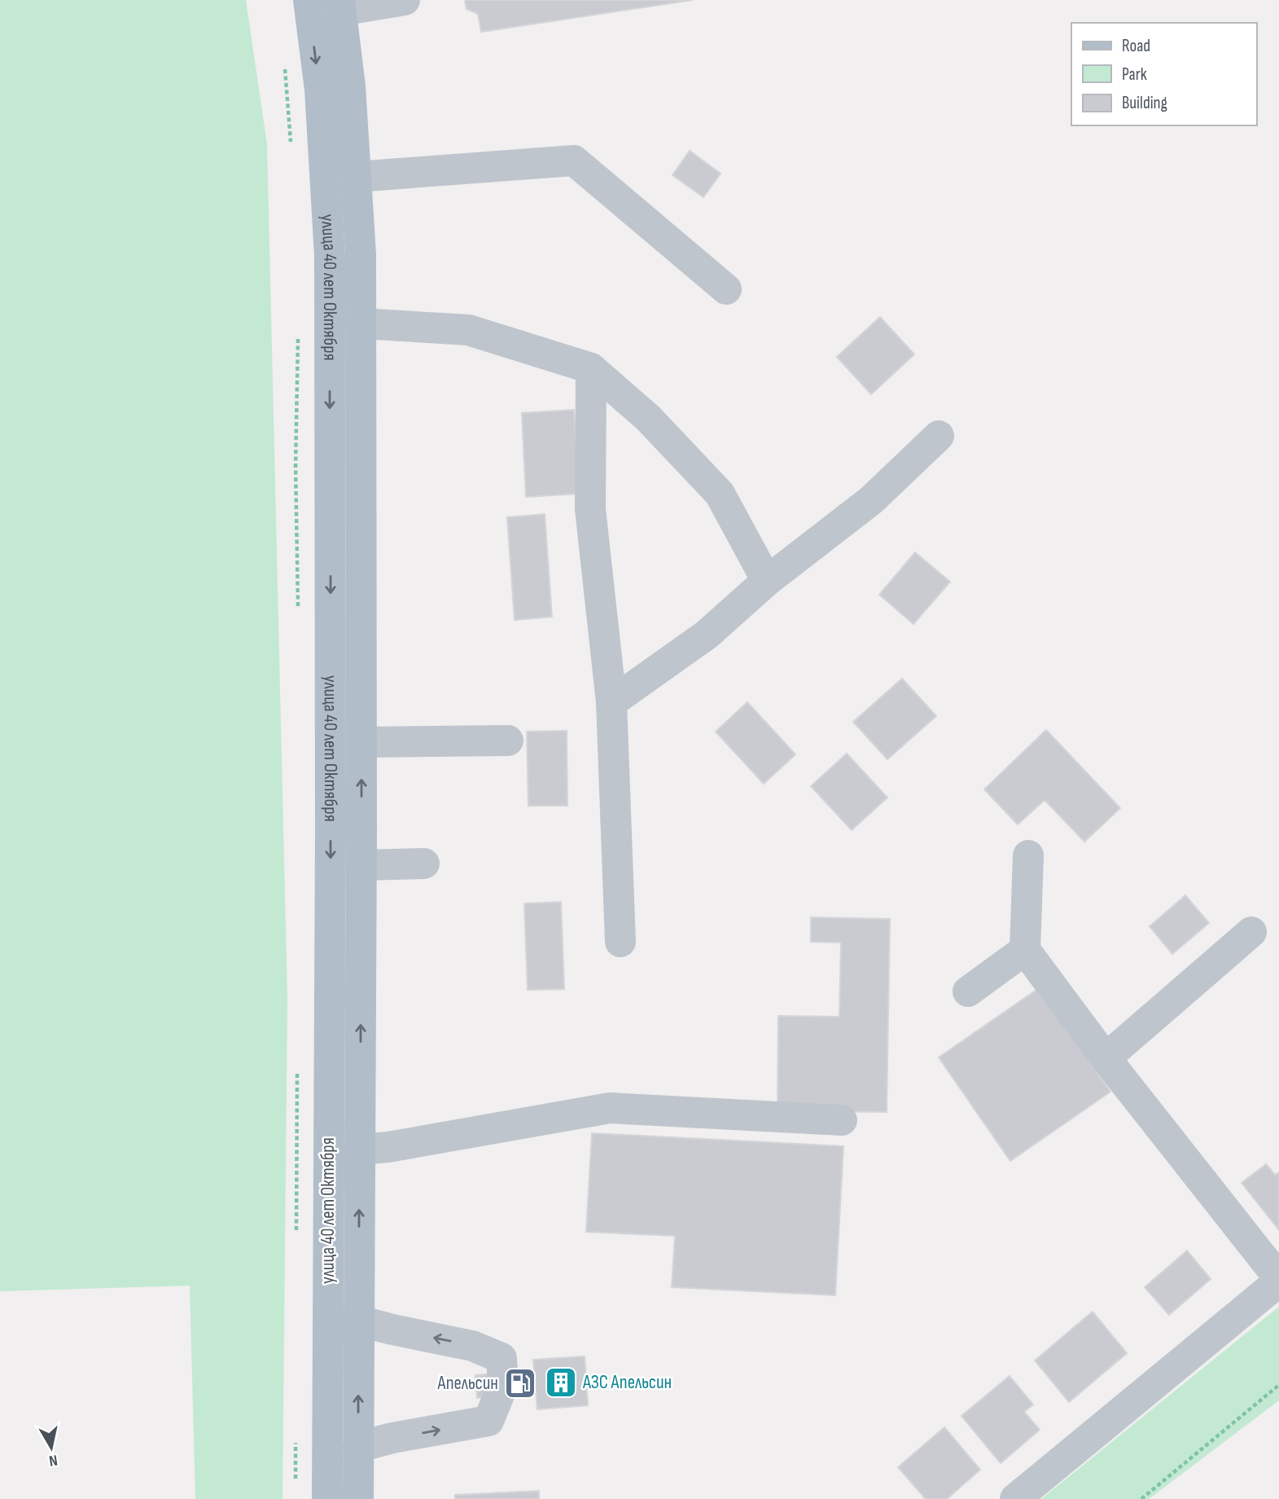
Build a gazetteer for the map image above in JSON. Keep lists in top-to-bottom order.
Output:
{
  "streets": {
    "main road": ["улица 40 лет Октября"]
  },
  "places": {
    "building": ["АЗС Апельсин"],
    "fuel station": ["Апельсин"]
  },
  "legend": ["Road", "Park", "Building"],
  "north": "bottom"
}
